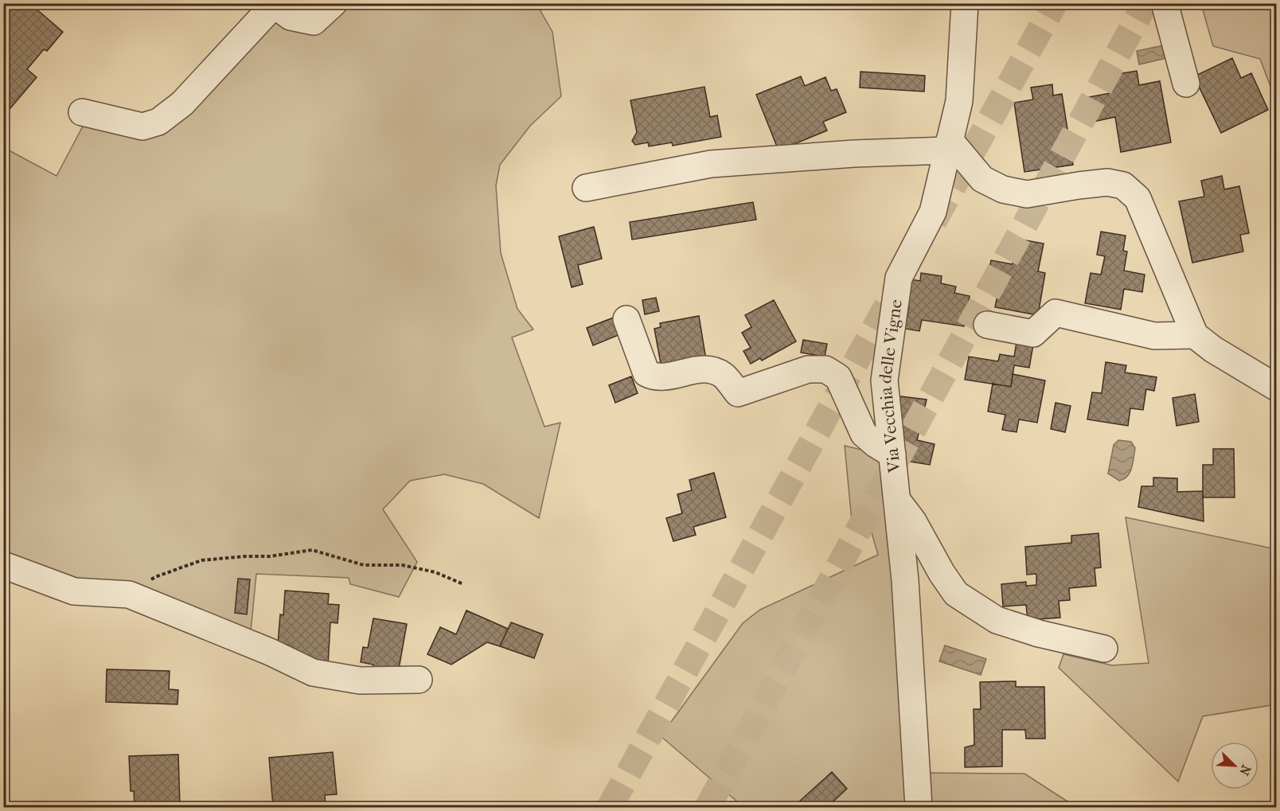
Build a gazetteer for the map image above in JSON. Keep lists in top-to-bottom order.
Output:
{
  "streets": {
    "street": ["Via Vecchia delle Vigne"]
  },
  "north": "bottom right"
}
